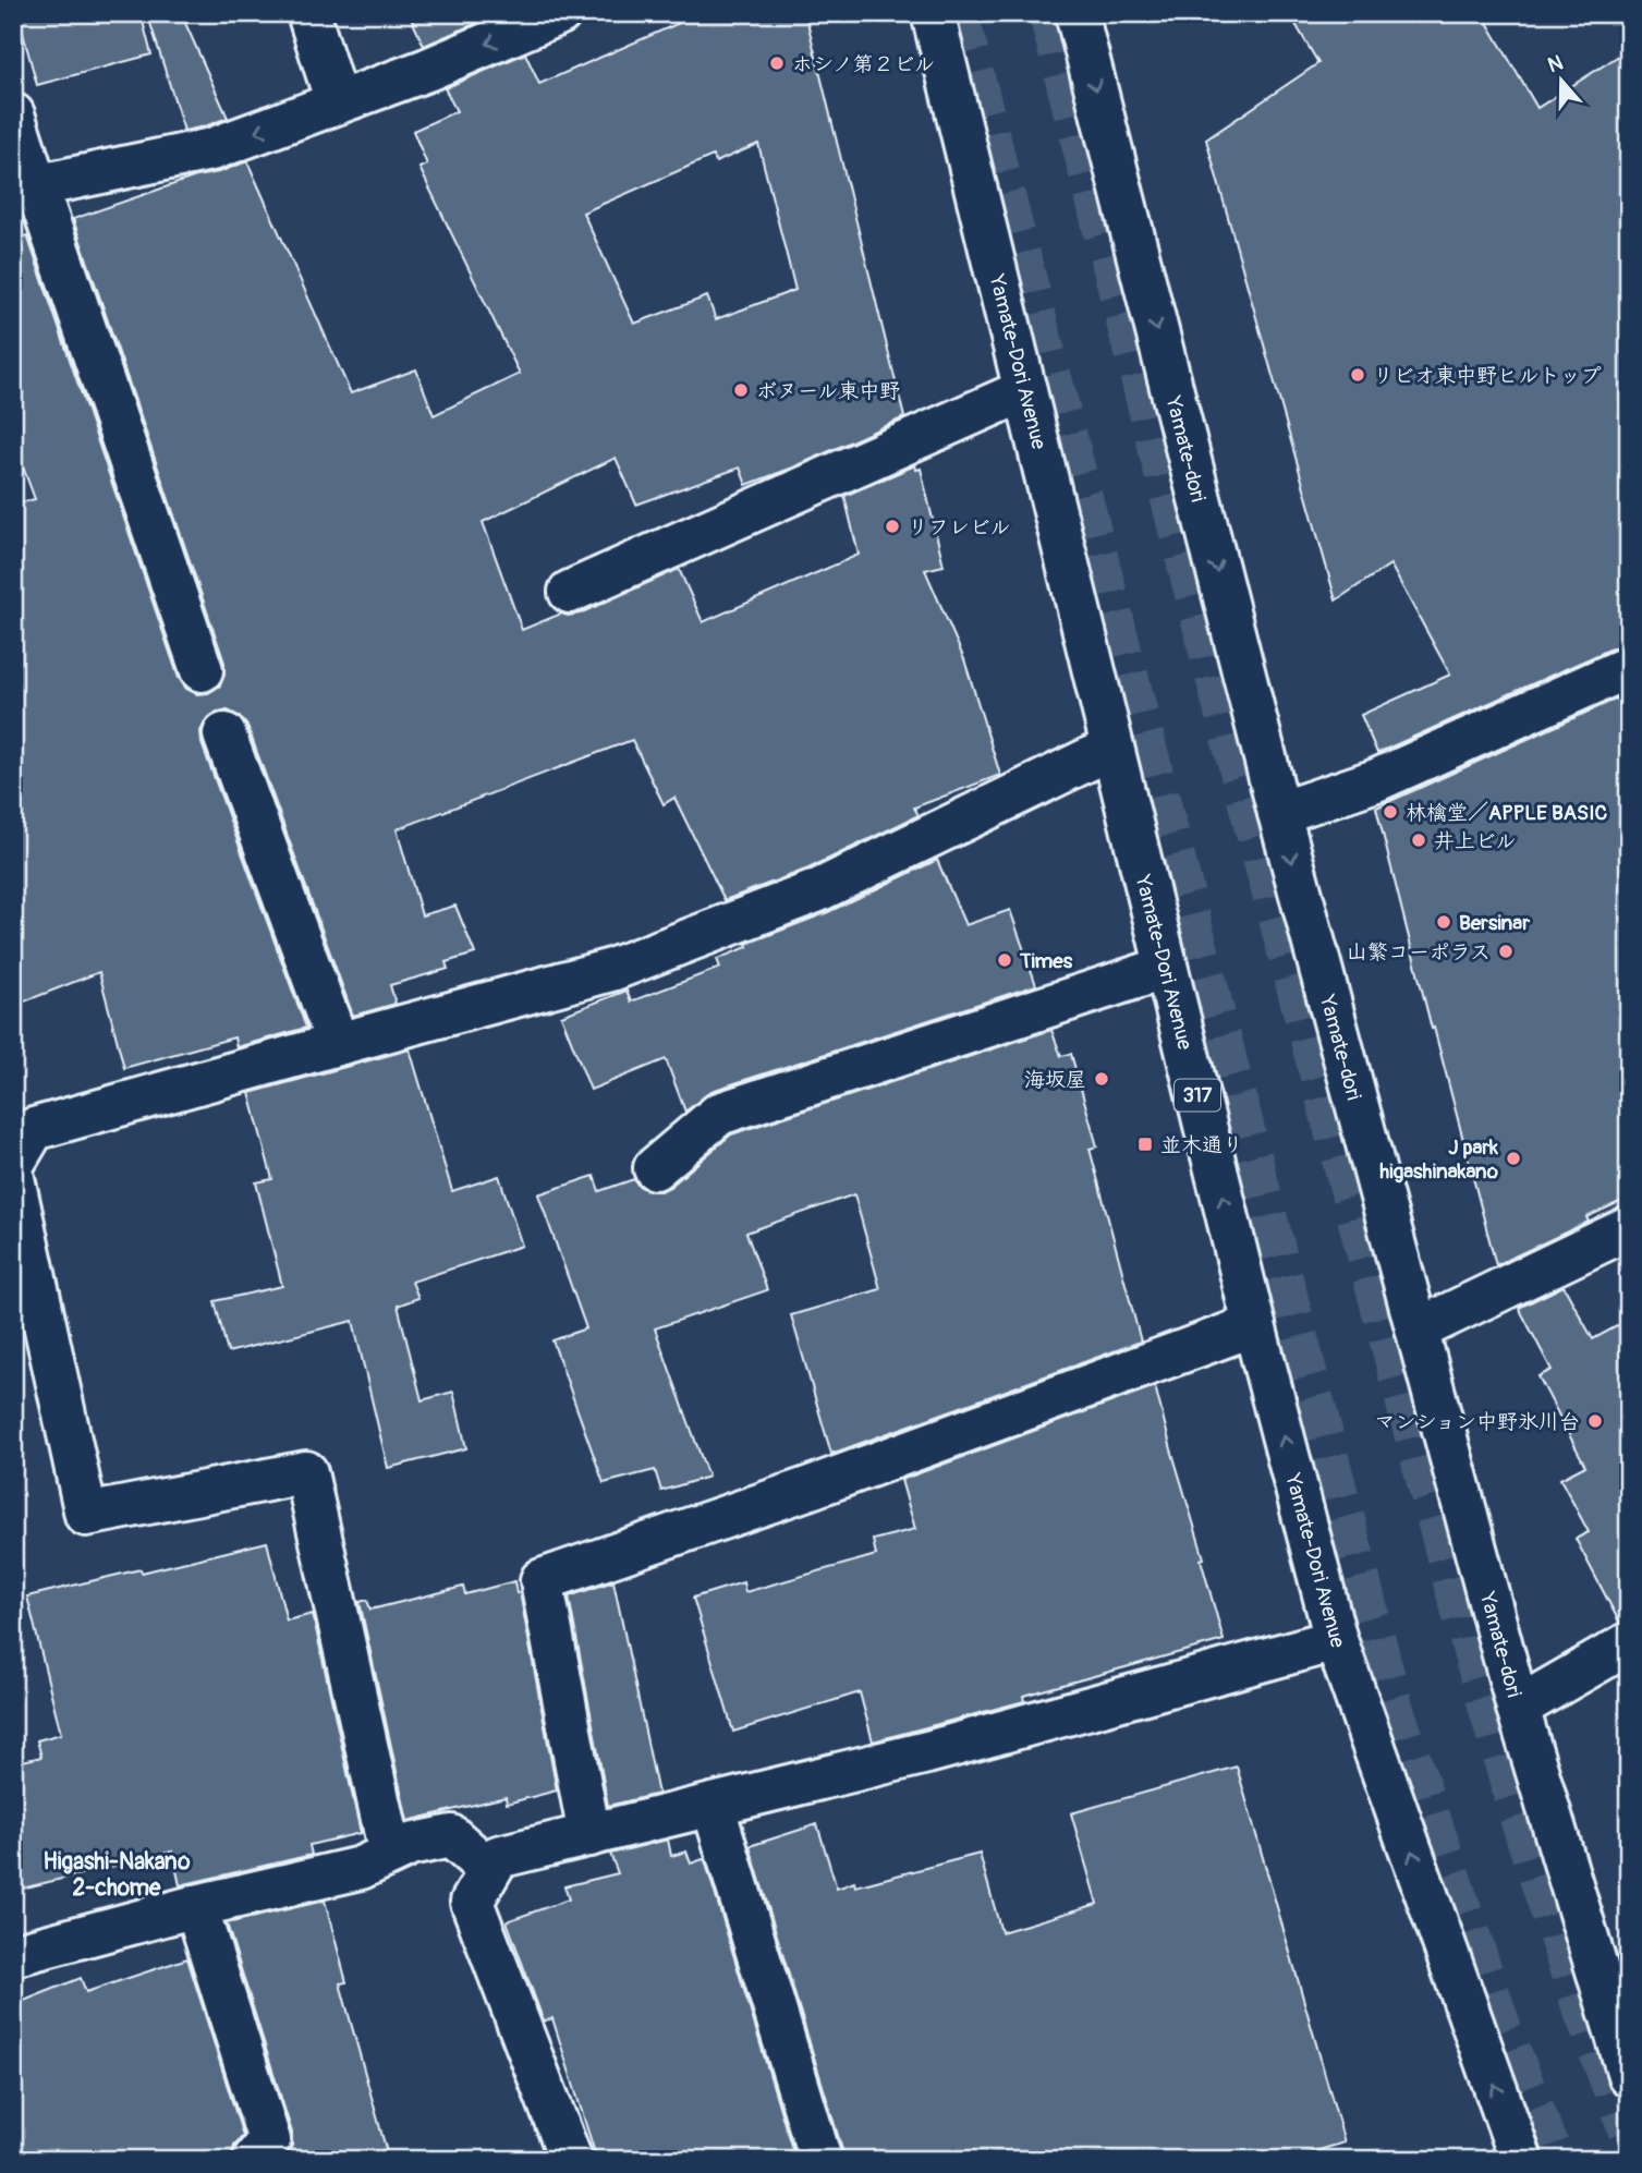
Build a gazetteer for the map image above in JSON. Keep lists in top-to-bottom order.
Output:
{
  "streets": {
    "main road": ["Yamate-Dori Avenue", "Yamate-dori", "317"]
  },
  "one_way": ["Yamate-Dori Avenue", "Yamate-dori"],
  "districts": ["Higashi-Nakano 2-chome"],
  "places": {
    "other": [
      "ホシノ第２ビル",
      "リビオ東中野ヒルトップ",
      "ボヌール東中野",
      "リフレビル",
      "林檎堂／APPLE BASIC",
      "井上ビル",
      "Bersinar",
      "山繁コーポラス",
      "Times",
      "海坂屋",
      "J park higashinakano",
      "マンション中野氷川台"
    ],
    "transit": ["並木通り"]
  },
  "north": "top"
}
